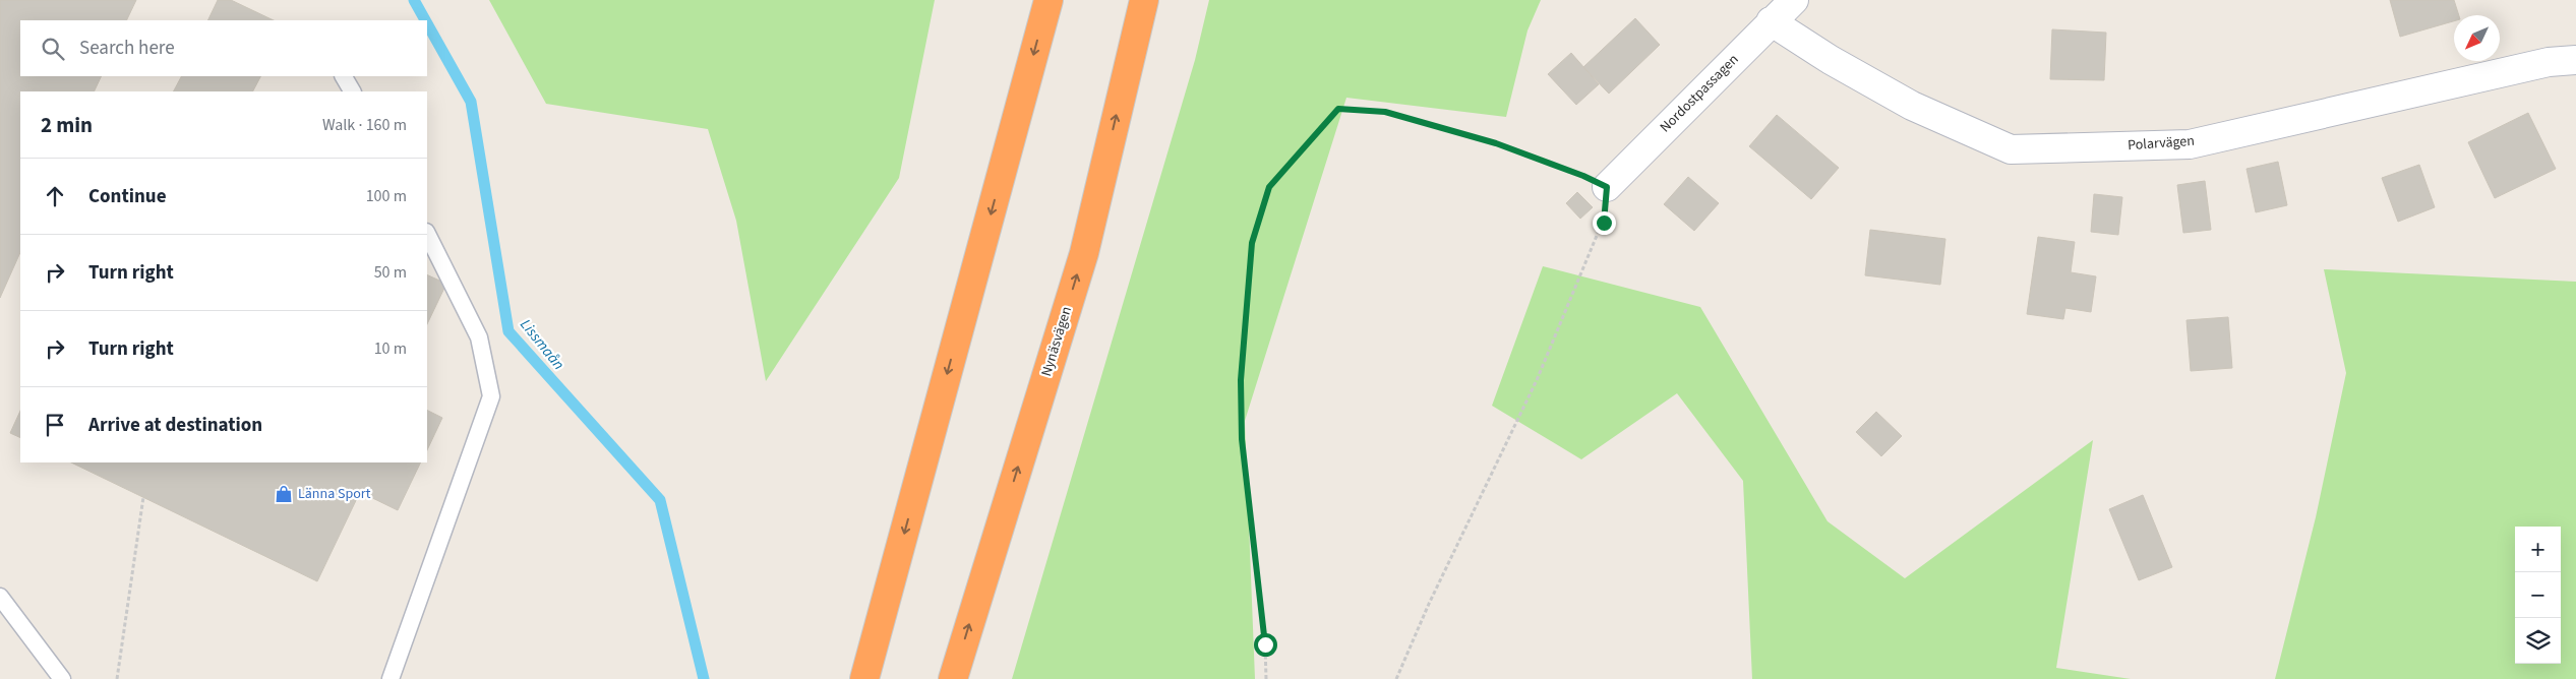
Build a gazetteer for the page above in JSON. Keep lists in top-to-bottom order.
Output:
{
  "streets": {
    "highway": ["Nynäsvägen"],
    "street": ["Nordostpassagen", "Polarvägen"]
  },
  "crossings": [
    ["Nordostpassagen", "Polarvägen"]
  ],
  "water": ["Lissmaån"],
  "places": {
    "shop": ["Länna Sport"]
  },
  "north": "bottom left",
  "page": {
    "search": "Search here",
    "heading": ["2 min", "Walk · 160 m"],
    "list": [
      ["Continue", "100 m"],
      ["Turn right", "50 m"],
      ["Turn right", "10 m"],
      "Arrive at destination"
    ],
    "map_buttons": ["+", "−"]
  }
}
